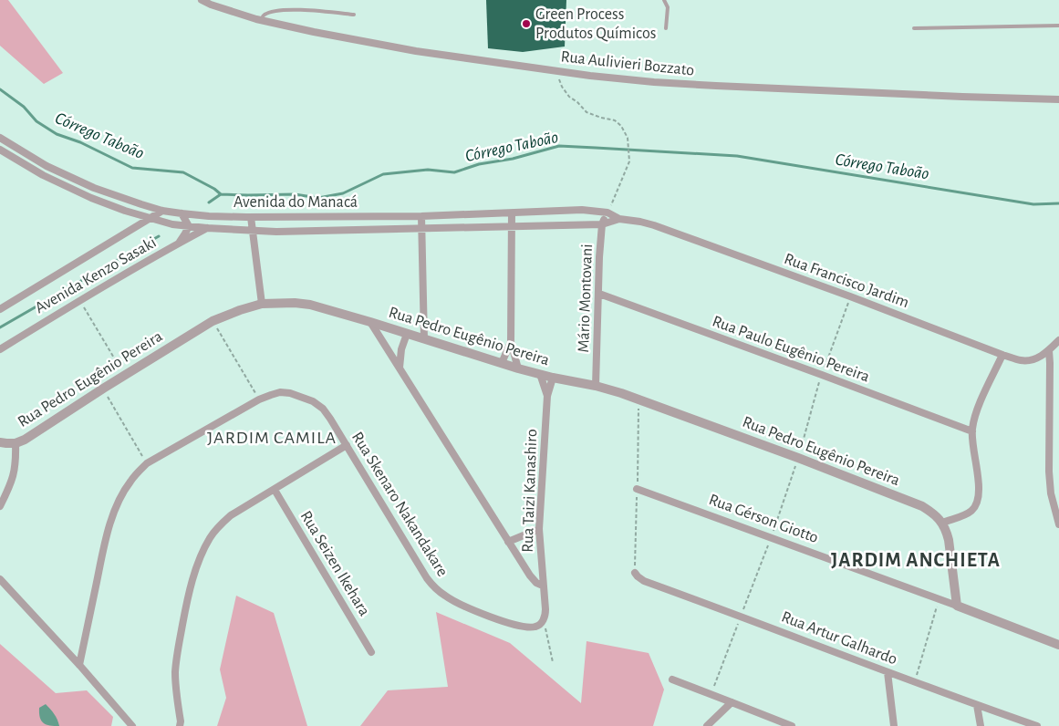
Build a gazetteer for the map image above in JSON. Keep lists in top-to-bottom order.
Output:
{
  "streets": {
    "street": [
      "Rua Aulivieri Bozzato",
      "Avenida do Manacá",
      "Avenida Kenzo Sasaki",
      "Rua Francisco Jardim",
      "Mário Montovani",
      "Rua Pedro Eugênio Pereira",
      "Rua Paulo Eugênio Pereira",
      "Rua Taizi Kanashiro",
      "Rua Skenaro Nakandakare",
      "Rua Gérson Giotto",
      "Rua Seizen Ikehara",
      "Rua Artur Galhardo"
    ]
  },
  "crossings": [
    ["Avenida do Manacá", "Avenida Kenzo Sasaki"],
    ["Avenida do Manacá", "Rua Francisco Jardim"],
    ["Avenida do Manacá", "Mário Montovani"],
    ["Rua Francisco Jardim", "Mário Montovani"],
    ["Mário Montovani", "Rua Pedro Eugênio Pereira"],
    ["Mário Montovani", "Rua Paulo Eugênio Pereira"],
    ["Rua Pedro Eugênio Pereira", "Rua Taizi Kanashiro"]
  ],
  "districts": ["JARDIM CAMILA", "JARDIM ANCHIETA"],
  "water": ["Córrego Taboão"],
  "places": ["Green Process Produtos Químicos"]
}
